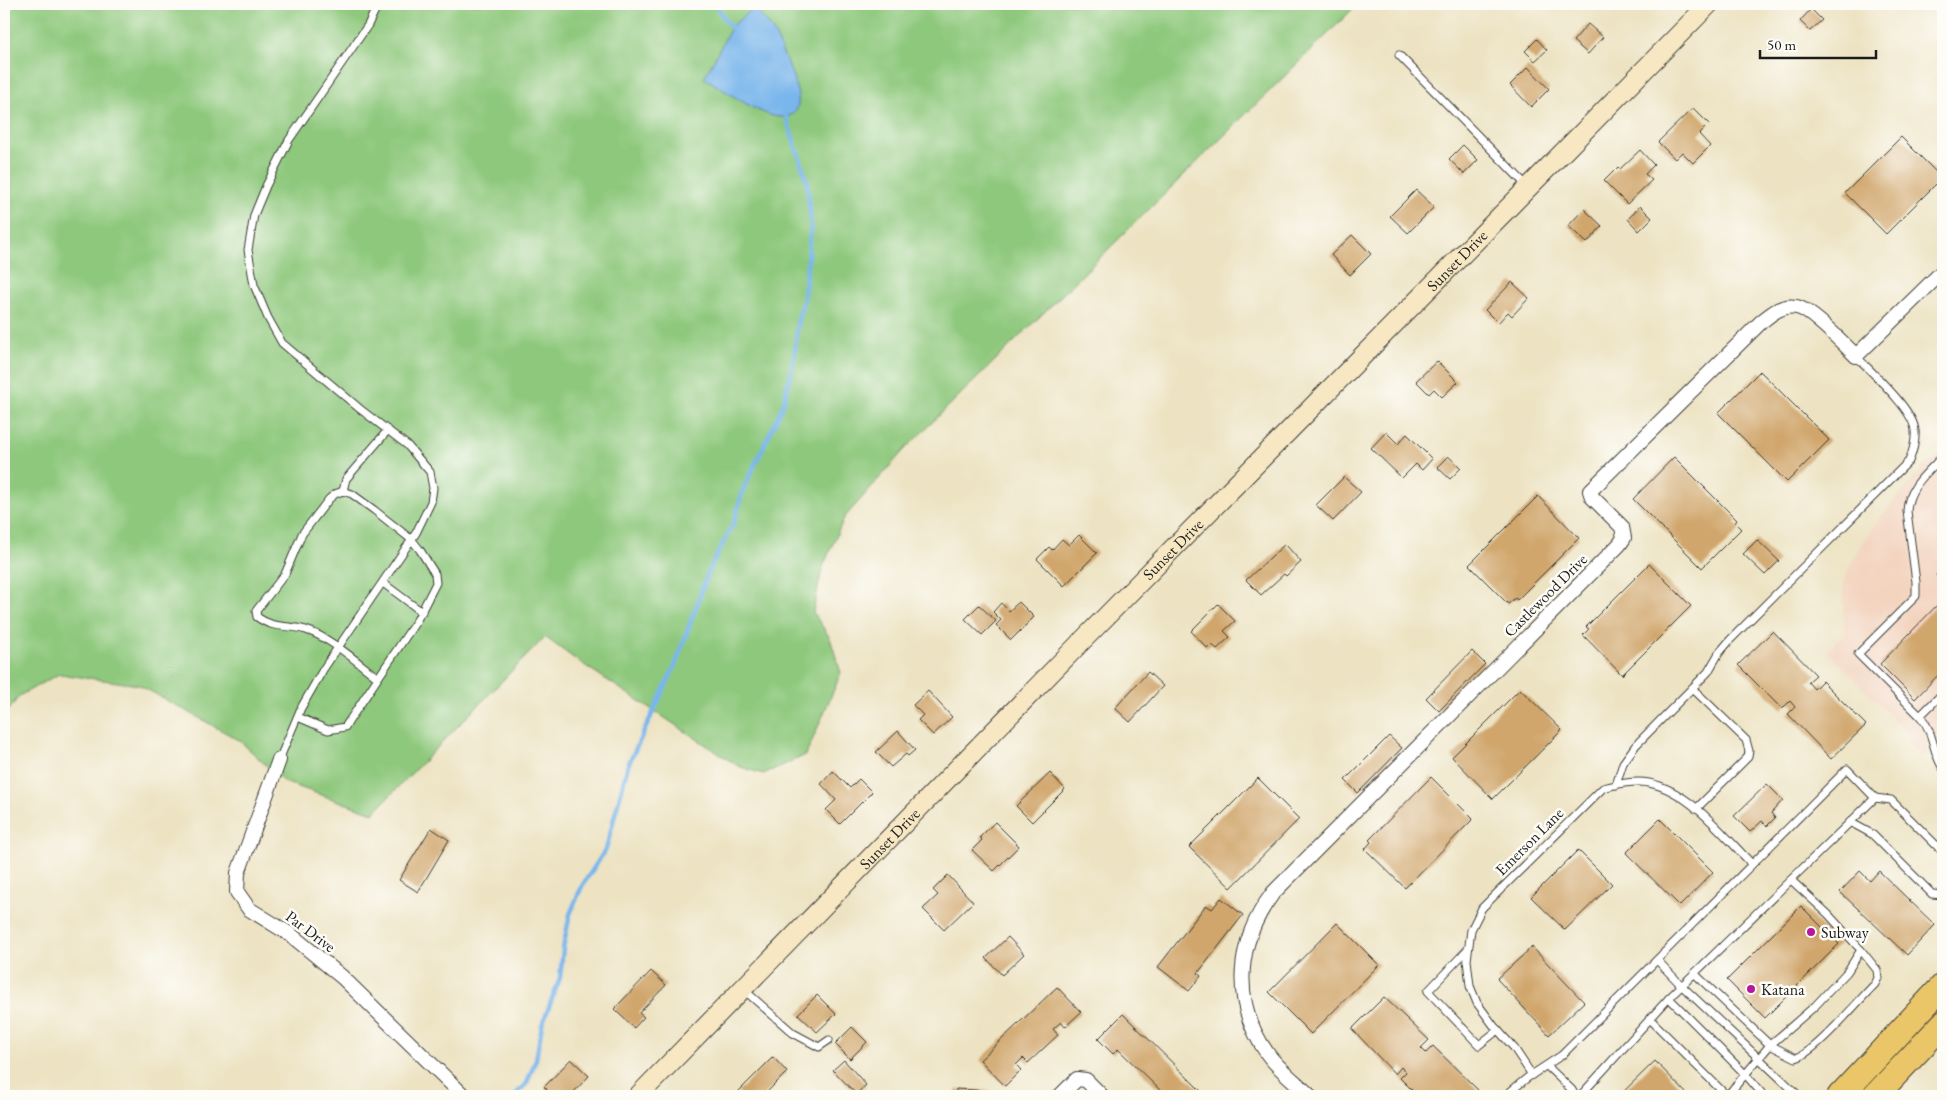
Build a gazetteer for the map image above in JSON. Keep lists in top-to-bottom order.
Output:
{
  "streets": {
    "street": ["Sunset Drive", "Castlewood Drive", "Par Drive"],
    "lane": ["Emerson Lane"]
  },
  "places": ["Subway", "Katana"],
  "scale_bar": "50 m"
}
